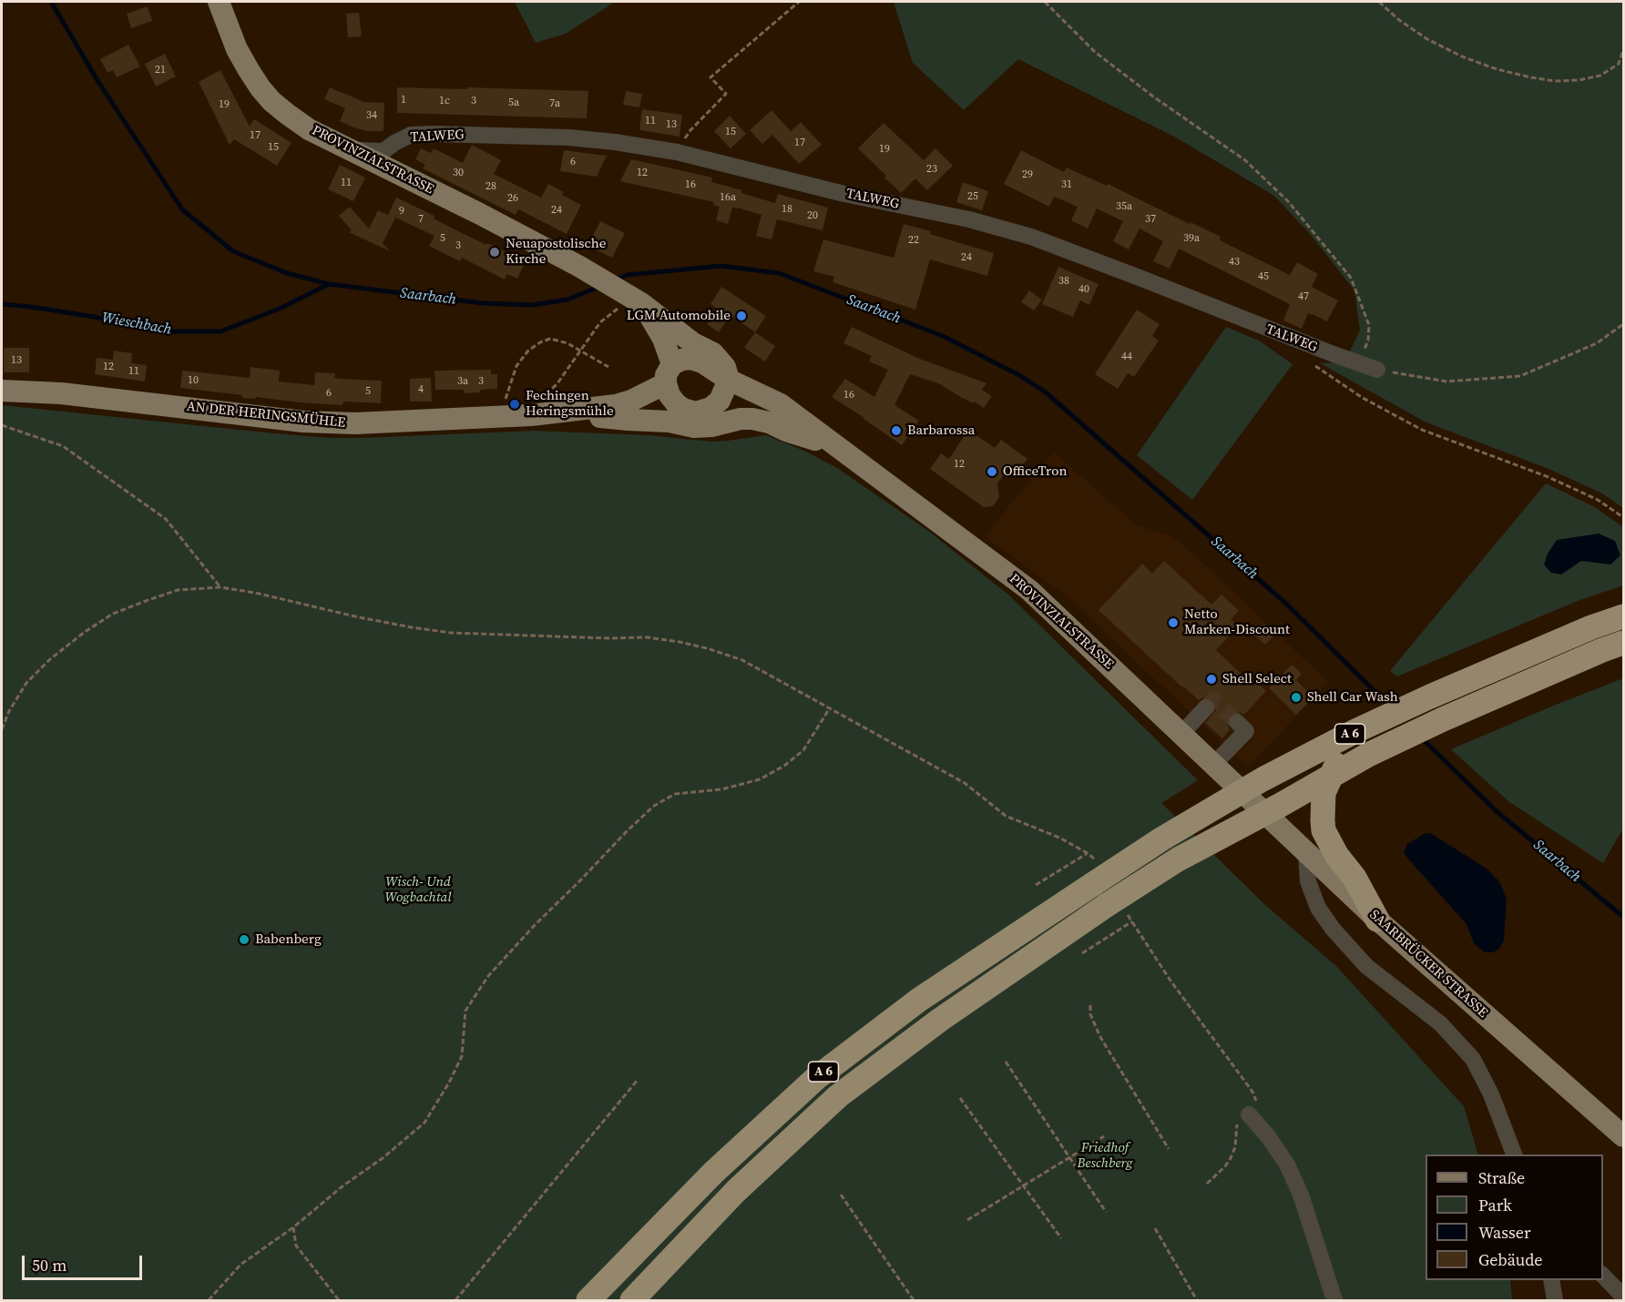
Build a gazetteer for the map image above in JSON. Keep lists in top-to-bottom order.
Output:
{
  "streets": {
    "highway": ["A 6"],
    "main road": ["PROVINZIALSTRASSE", "AN DER HERINGSMÜHLE", "SAARBRÜCKER STRASSE"],
    "street": ["TALWEG"]
  },
  "crossings": [
    ["TALWEG", "PROVINZIALSTRASSE"],
    ["PROVINZIALSTRASSE", "AN DER HERINGSMÜHLE"],
    ["PROVINZIALSTRASSE", "A 6"],
    ["PROVINZIALSTRASSE", "SAARBRÜCKER STRASSE"],
    ["A 6", "SAARBRÜCKER STRASSE"]
  ],
  "water": ["Saarbach", "Wieschbach"],
  "parks": ["Wisch- Und Wogbachtal", "Friedhof Beschberg"],
  "places": [
    "Neuapostolische Kirche",
    "LGM Automobile",
    "Fechingen Heringsmühle",
    "Barbarossa",
    "OfficeTron",
    "Netto Marken-Discount",
    "Shell Select",
    "Shell Car Wash",
    "Babenberg"
  ],
  "house_numbers": [
    "21",
    "1",
    "1c",
    "3",
    "5a",
    "7a",
    "19",
    "34",
    "11",
    "13",
    "15",
    "17",
    "17",
    "15",
    "19",
    "6",
    "23",
    "30",
    "12",
    "29",
    "11",
    "16",
    "31",
    "28",
    "25",
    "16a",
    "26",
    "35a",
    "18",
    "24",
    "9",
    "20",
    "7",
    "37",
    "5",
    "39a",
    "22",
    "3",
    "24",
    "43",
    "45",
    "38",
    "40",
    "47",
    "44",
    "13",
    "12",
    "11",
    "10",
    "3a",
    "3",
    "4",
    "5",
    "6",
    "16",
    "12"
  ],
  "legend": [
    "Straße",
    "Park",
    "Wasser",
    "Gebäude"
  ],
  "scale_bar": "50 m"
}
